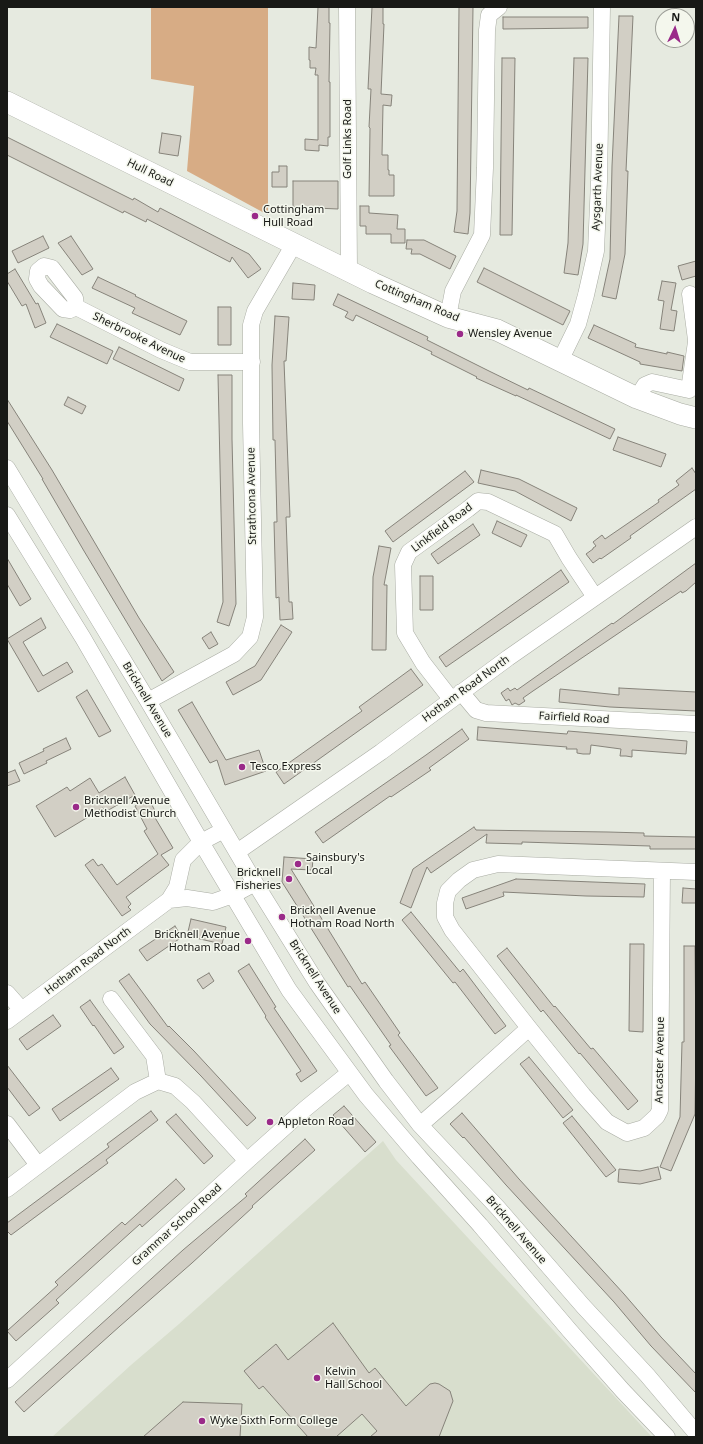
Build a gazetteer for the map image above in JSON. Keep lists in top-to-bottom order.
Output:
{
  "streets": {
    "main road": ["Hull Road", "Cottingham Road"],
    "street": [
      "Golf Links Road",
      "Aysgarth Avenue",
      "Sherbrooke Avenue",
      "Strathcona Avenue",
      "Linkfield Road",
      "Hotham Road North",
      "Bricknell Avenue",
      "Fairfield Road",
      "Ancaster Avenue",
      "Grammar School Road"
    ]
  },
  "crossings": [
    ["Golf Links Road", "Cottingham Road"],
    ["Hull Road", "Cottingham Road"],
    ["Hull Road", "Strathcona Avenue"],
    ["Aysgarth Avenue", "Cottingham Road"],
    ["Cottingham Road", "Strathcona Avenue"],
    ["Sherbrooke Avenue", "Strathcona Avenue"],
    ["Strathcona Avenue", "Bricknell Avenue"],
    ["Linkfield Road", "Hotham Road North"],
    ["Linkfield Road", "Fairfield Road"],
    ["Hotham Road North", "Bricknell Avenue"],
    ["Hotham Road North", "Fairfield Road"]
  ],
  "places": [
    "Cottingham Hull Road",
    "Wensley Avenue",
    "Tesco Express",
    "Bricknell Avenue Methodist Church",
    "Sainsbury's Local",
    "Bricknell Fisheries",
    "Bricknell Avenue Hotham Road North",
    "Bricknell Avenue Hotham Road",
    "Appleton Road",
    "Kelvin Hall School",
    "Wyke Sixth Form College"
  ],
  "north": "top"
}
